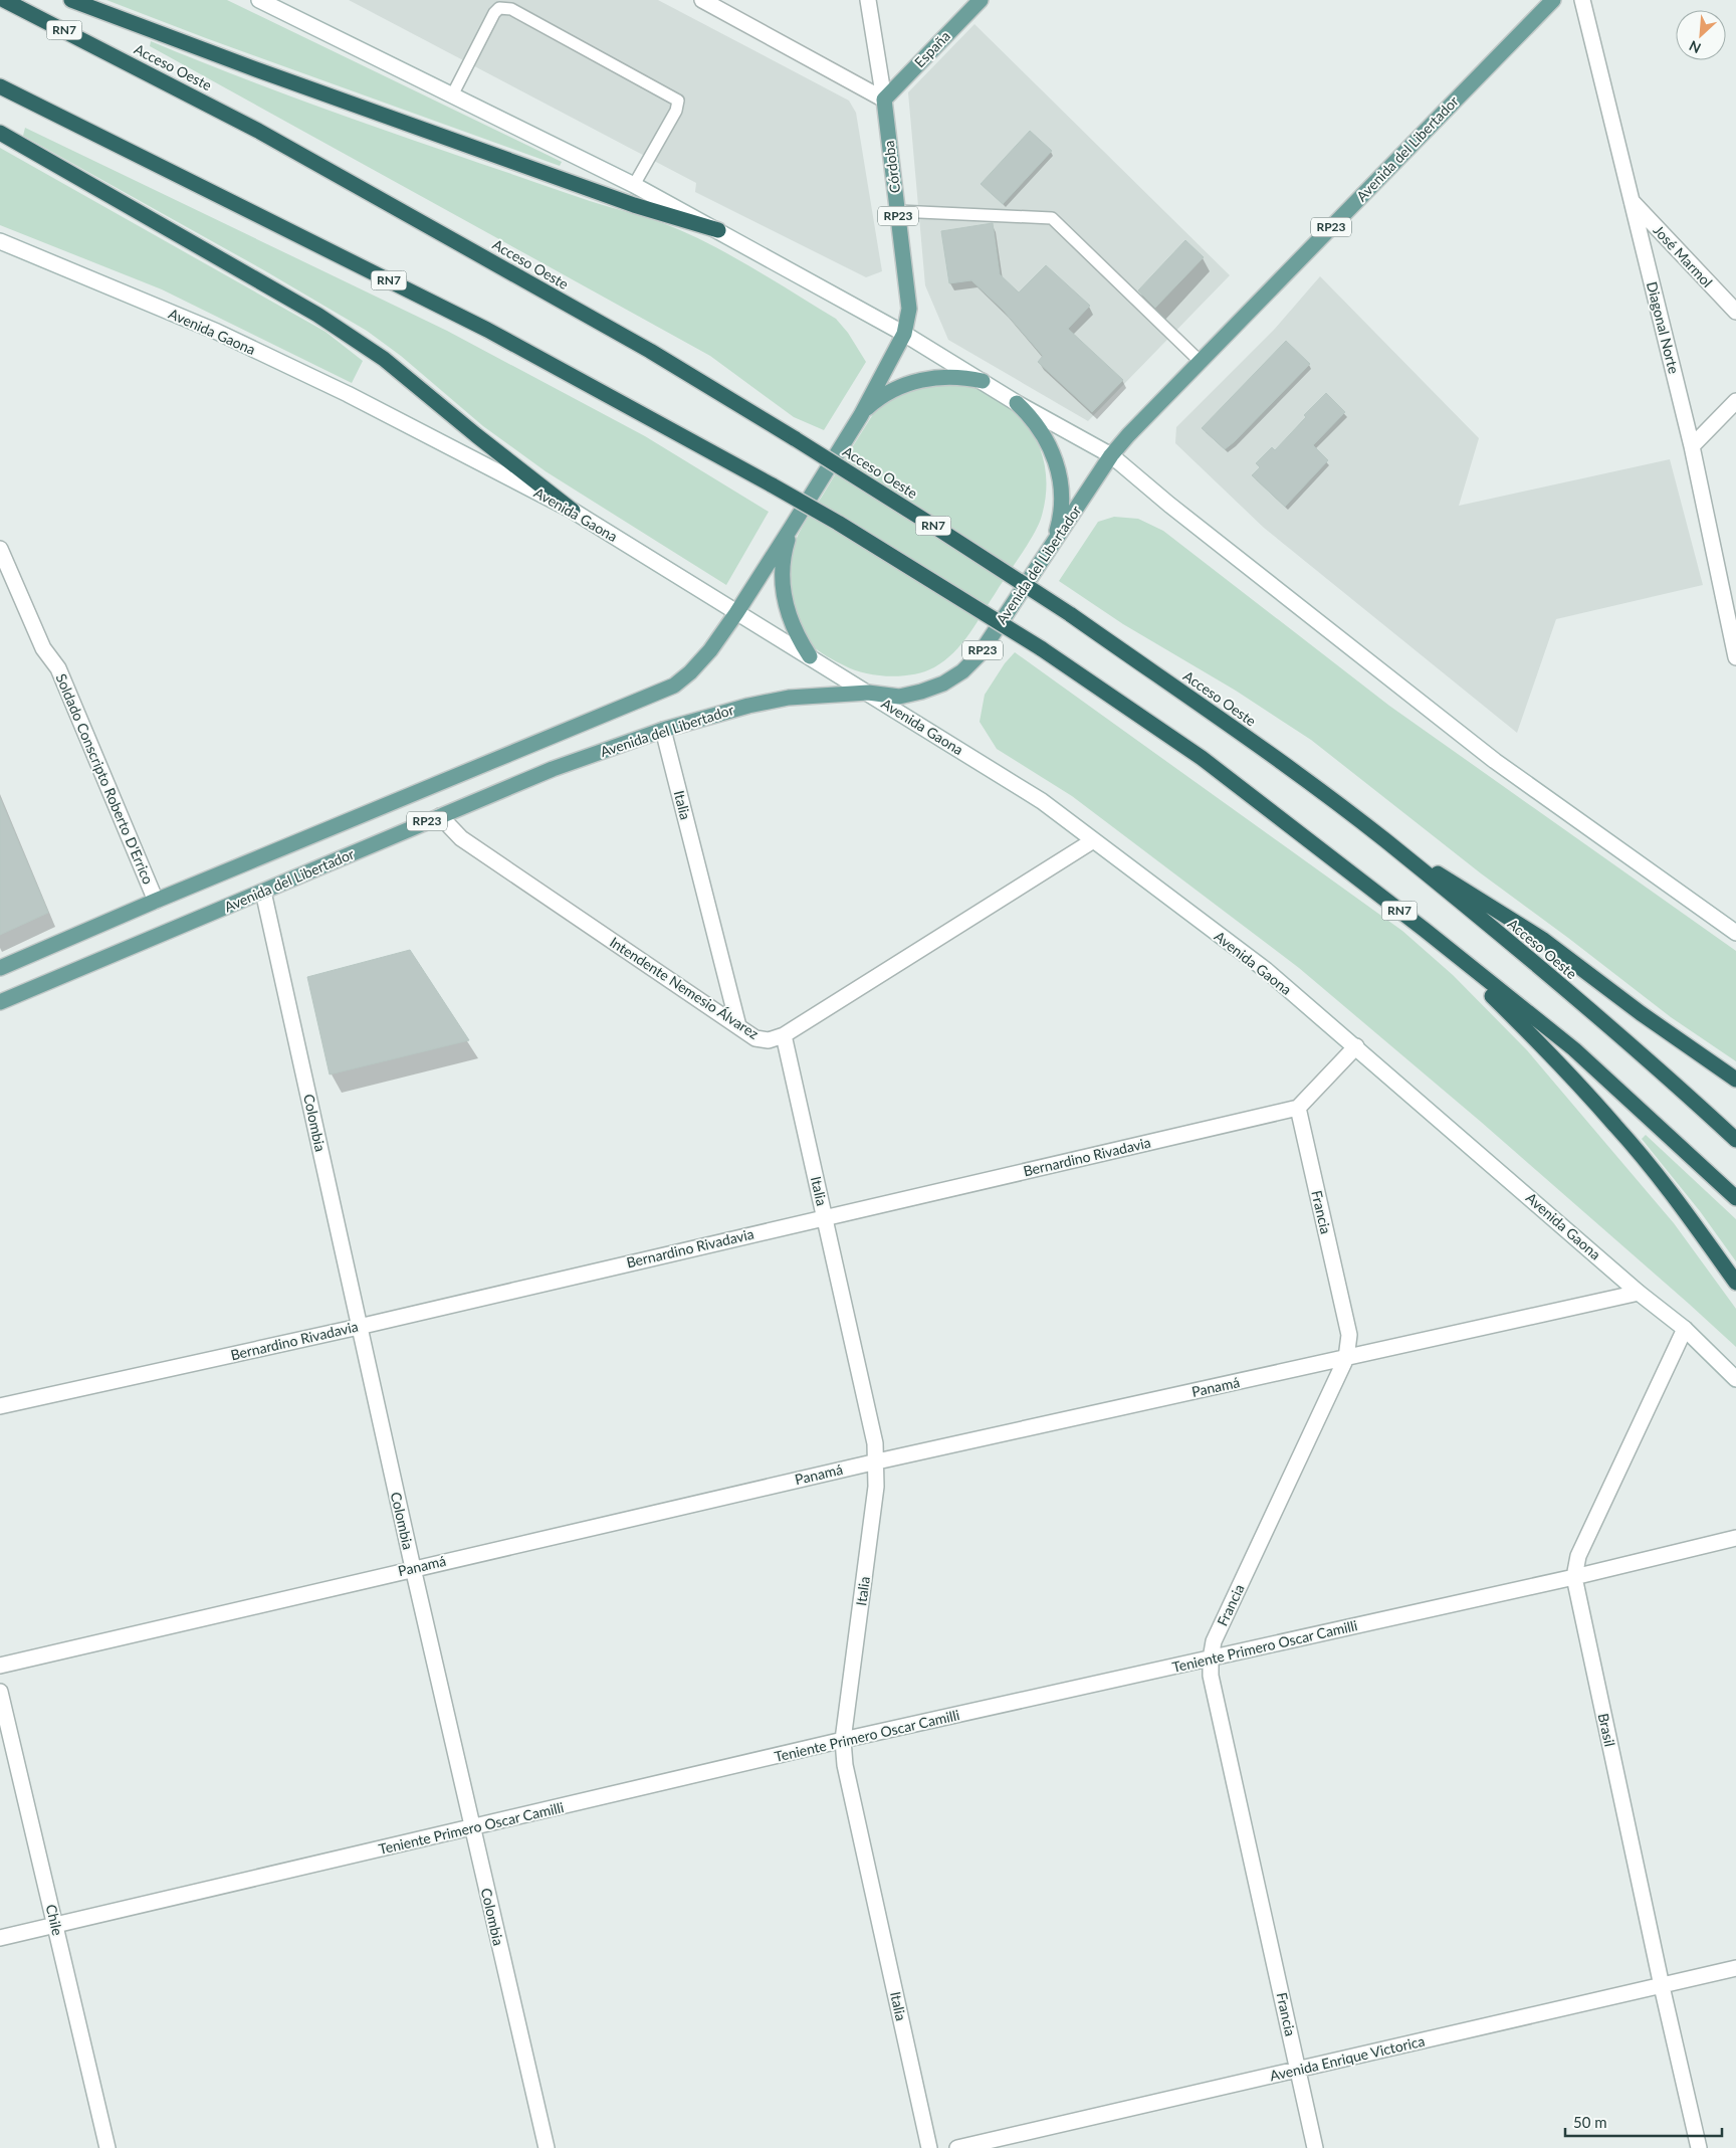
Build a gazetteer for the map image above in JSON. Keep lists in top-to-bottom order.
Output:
{
  "streets": {
    "highway": ["RN7", "Acceso Oeste"],
    "main road": [
      "España",
      "Avenida del Libertador",
      "Córdoba",
      "RP23"
    ],
    "street": [
      "José Marmol",
      "Diagonal Norte",
      "Avenida Gaona",
      "Soldado Conscripto Roberto D'Errico",
      "Italia",
      "Intendente Nemesio Álvarez",
      "Colombia",
      "Bernardino Rivadavia",
      "Francia",
      "Panamá",
      "Teniente Primero Oscar Camilli",
      "Brasil",
      "Chile",
      "Avenida Enrique Victorica"
    ]
  },
  "crossings": [
    ["España", "Córdoba"],
    ["Avenida del Libertador", "Avenida Gaona"],
    ["Avenida del Libertador", "Italia"],
    ["Avenida del Libertador", "Intendente Nemesio Álvarez"],
    ["Avenida del Libertador", "Colombia"],
    ["Córdoba", "RP23"],
    ["RP23", "Avenida Gaona"],
    ["RP23", "Soldado Conscripto Roberto D'Errico"],
    ["José Marmol", "Diagonal Norte"],
    ["Avenida Gaona", "Intendente Nemesio Álvarez"],
    ["Avenida Gaona", "Panamá"],
    ["Avenida Gaona", "Brasil"],
    ["Italia", "Intendente Nemesio Álvarez"],
    ["Italia", "Bernardino Rivadavia"],
    ["Italia", "Panamá"],
    ["Italia", "Teniente Primero Oscar Camilli"],
    ["Colombia", "Bernardino Rivadavia"],
    ["Colombia", "Panamá"],
    ["Colombia", "Teniente Primero Oscar Camilli"],
    ["Bernardino Rivadavia", "Francia"],
    ["Francia", "Panamá"],
    ["Francia", "Teniente Primero Oscar Camilli"],
    ["Francia", "Avenida Enrique Victorica"],
    ["Teniente Primero Oscar Camilli", "Brasil"],
    ["Teniente Primero Oscar Camilli", "Chile"],
    ["Brasil", "Avenida Enrique Victorica"]
  ],
  "scale_bar": "50 m",
  "north": "bottom left"
}
